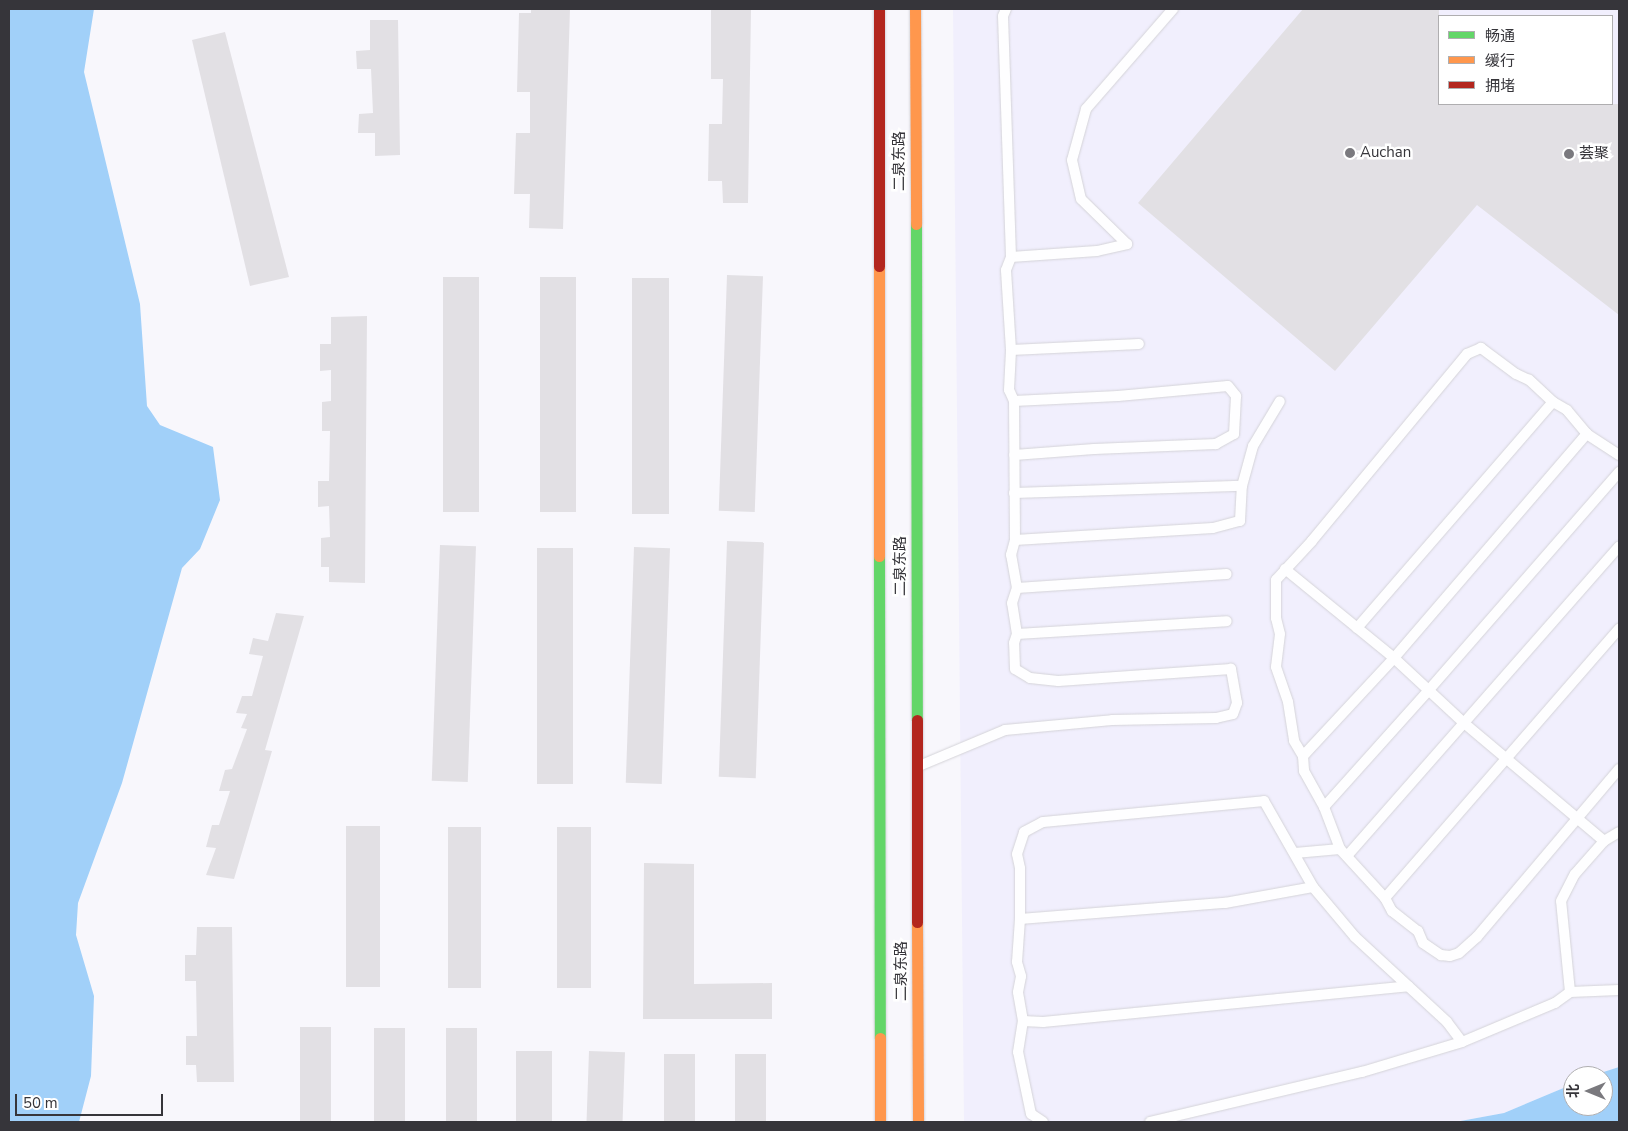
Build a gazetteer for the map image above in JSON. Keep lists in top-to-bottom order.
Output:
{
  "streets": {
    "main road": ["二泉东路"]
  },
  "places": ["Auchan", "荟聚"],
  "legend": ["畅通", "缓行", "拥堵"],
  "scale_bar": "50 m",
  "north": "left"
}
